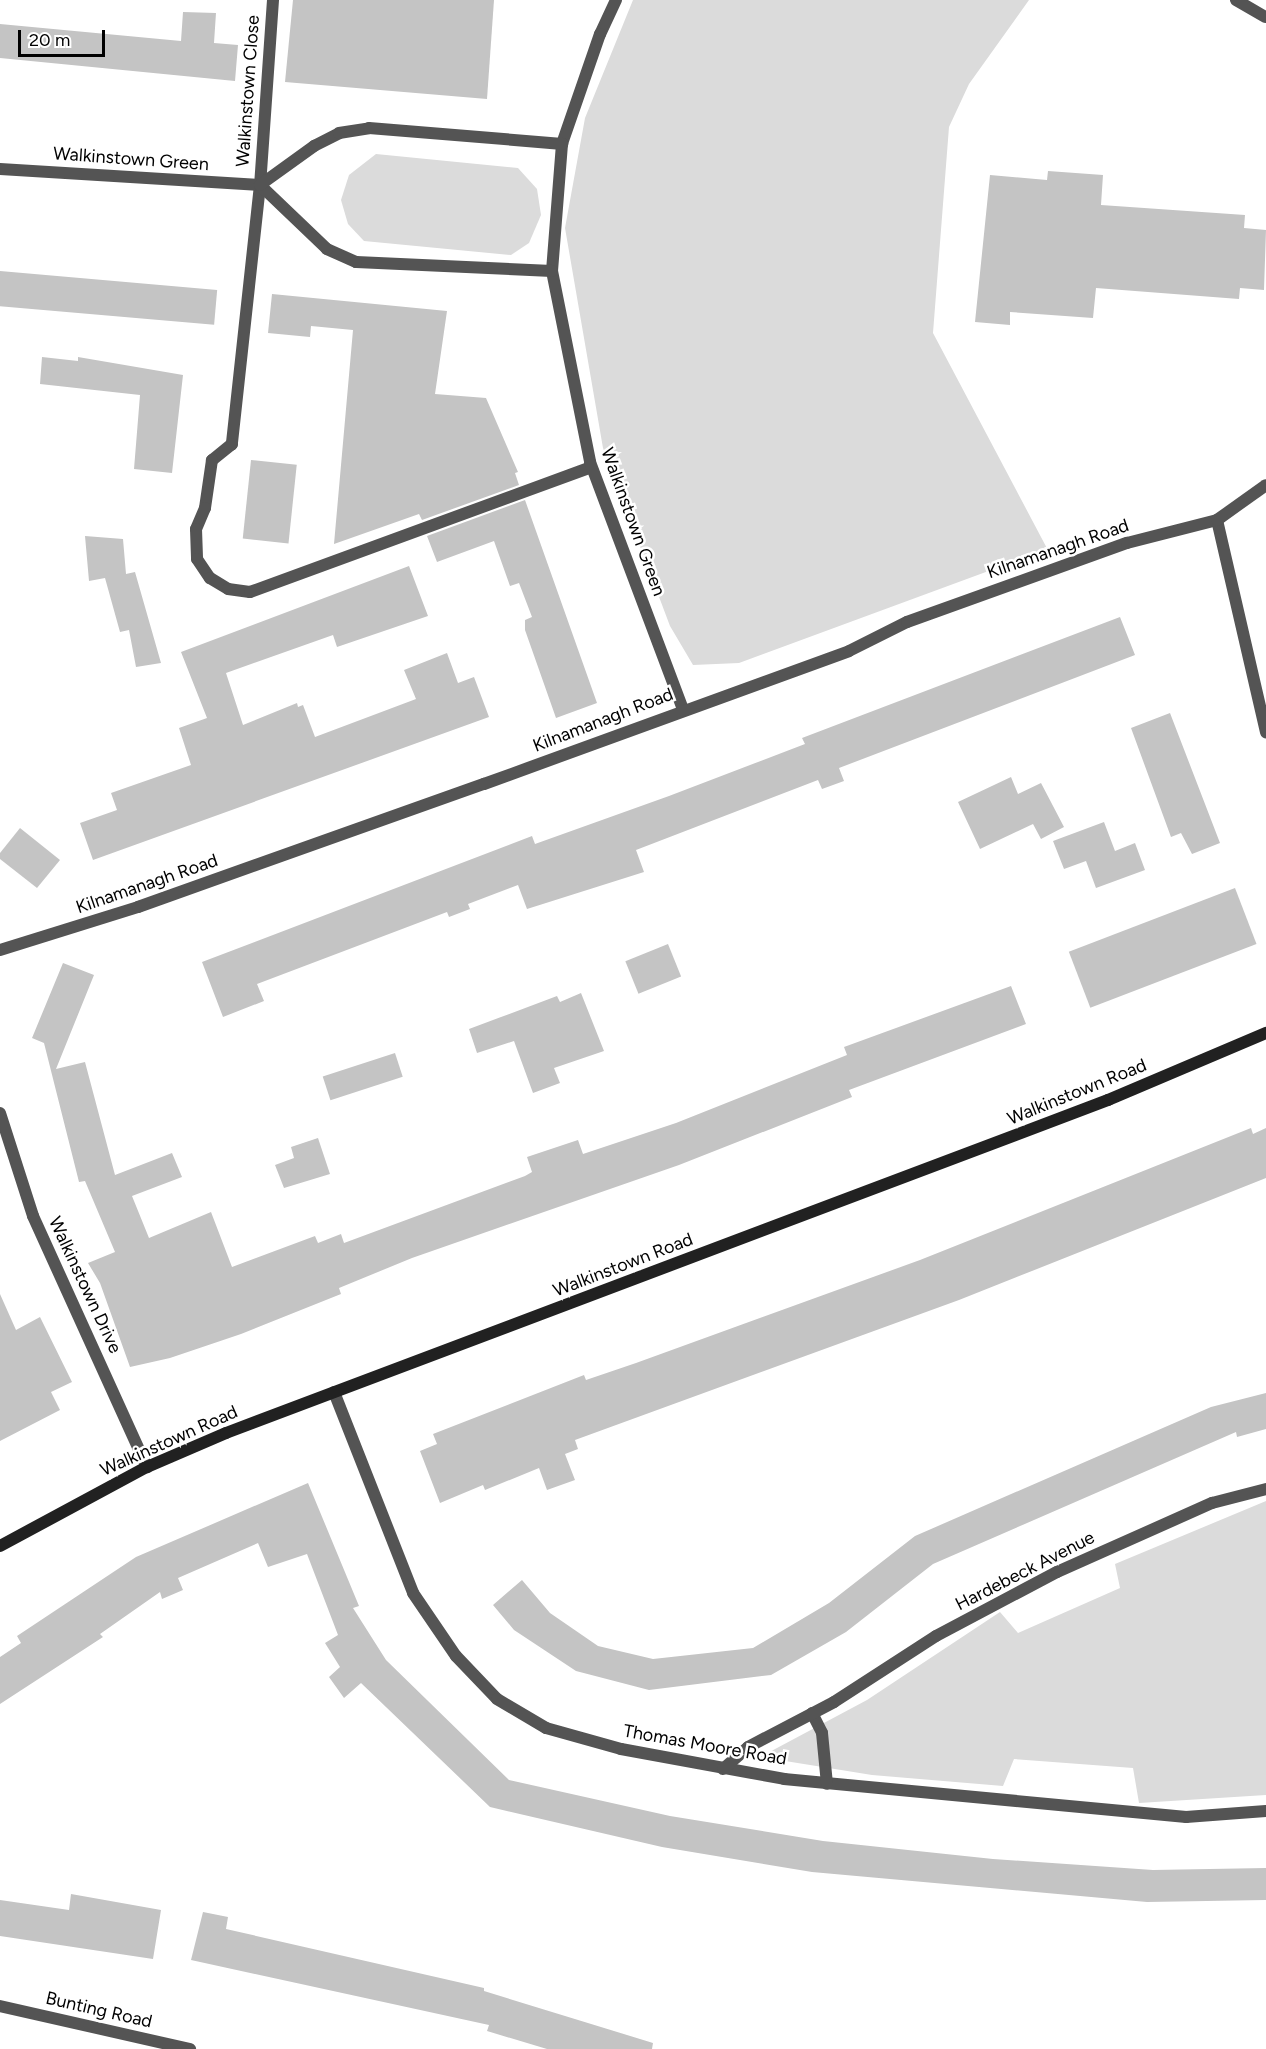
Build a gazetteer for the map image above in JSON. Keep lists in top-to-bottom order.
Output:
{
  "streets": {
    "main road": ["Walkinstown Road"],
    "street": [
      "Walkinstown Close",
      "Walkinstown Green",
      "Kilnamanagh Road",
      "Walkinstown Drive",
      "Hardebeck Avenue",
      "Thomas Moore Road",
      "Bunting Road"
    ]
  },
  "crossings": [
    ["Walkinstown Close", "Walkinstown Green"],
    ["Walkinstown Green", "Kilnamanagh Road"],
    ["Walkinstown Road", "Walkinstown Drive"],
    ["Walkinstown Road", "Thomas Moore Road"],
    ["Hardebeck Avenue", "Thomas Moore Road"]
  ],
  "scale_bar": "20 m"
}
